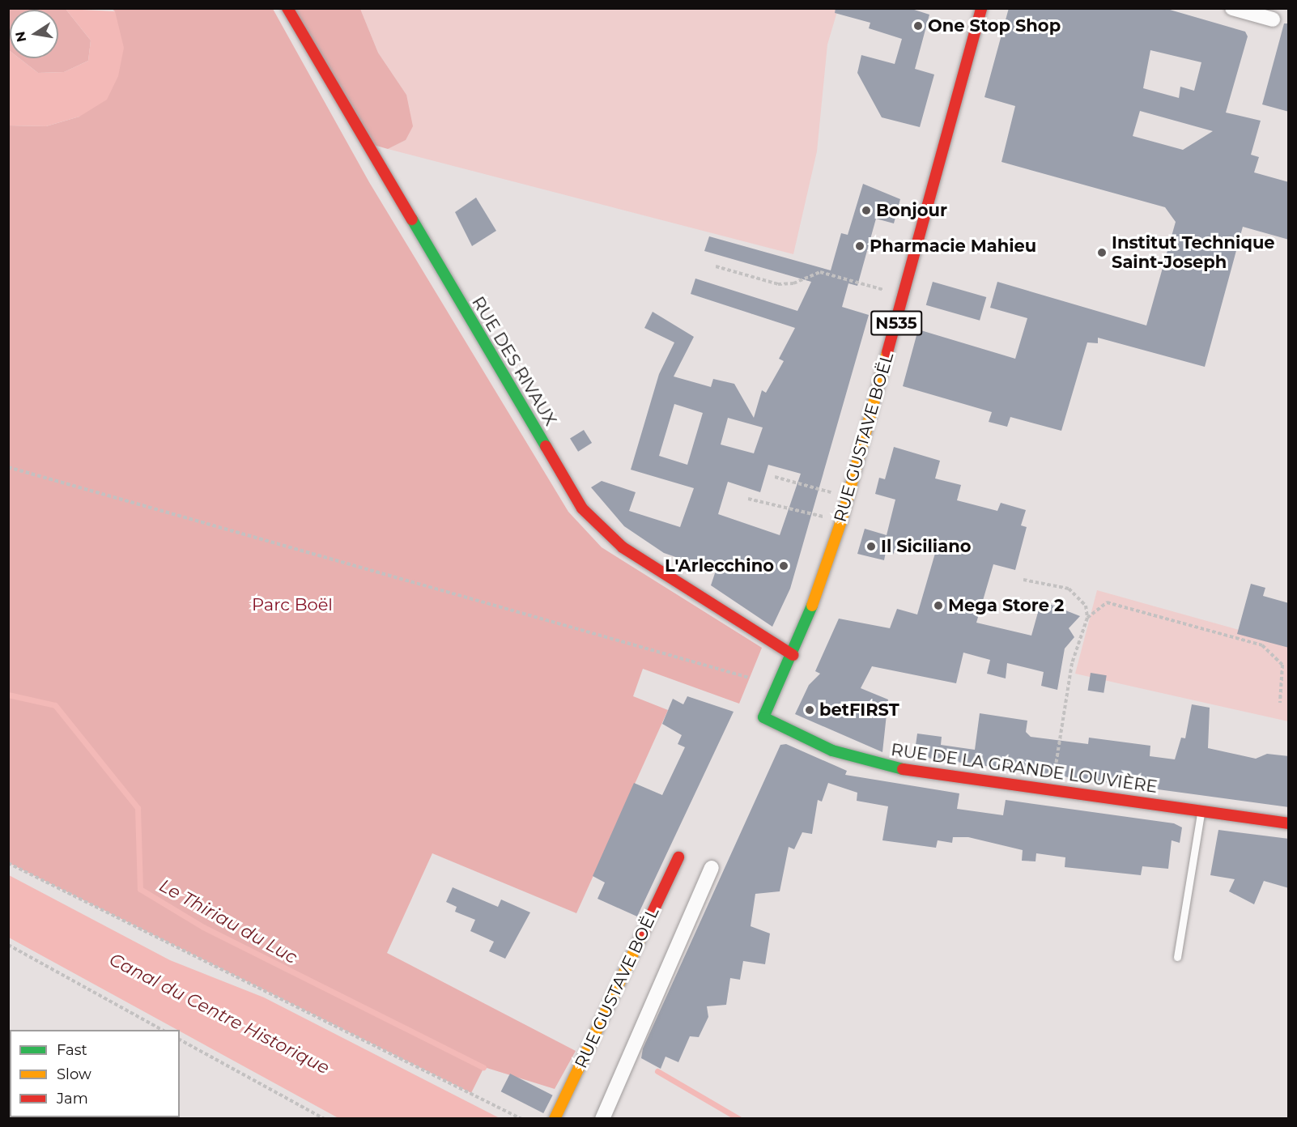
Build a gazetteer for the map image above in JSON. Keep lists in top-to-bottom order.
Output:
{
  "streets": {
    "main road": [
      "N535",
      "RUE DES RIVAUX",
      "RUE GUSTAVE BOËL",
      "RUE DE LA GRANDE LOUVIÈRE"
    ]
  },
  "crossings": [
    ["RUE DES RIVAUX", "RUE GUSTAVE BOËL"],
    ["RUE GUSTAVE BOËL", "RUE DE LA GRANDE LOUVIÈRE"]
  ],
  "water": ["Le Thiriau du Luc", "Canal du Centre Historique"],
  "parks": ["Parc Boël"],
  "places": [
    "One Stop Shop",
    "Bonjour",
    "Pharmacie Mahieu",
    "Institut Technique Saint-Joseph",
    "Il Siciliano",
    "L'Arlecchino",
    "Mega Store 2",
    "betFIRST"
  ],
  "legend": ["Fast", "Slow", "Jam"],
  "north": "left"
}
